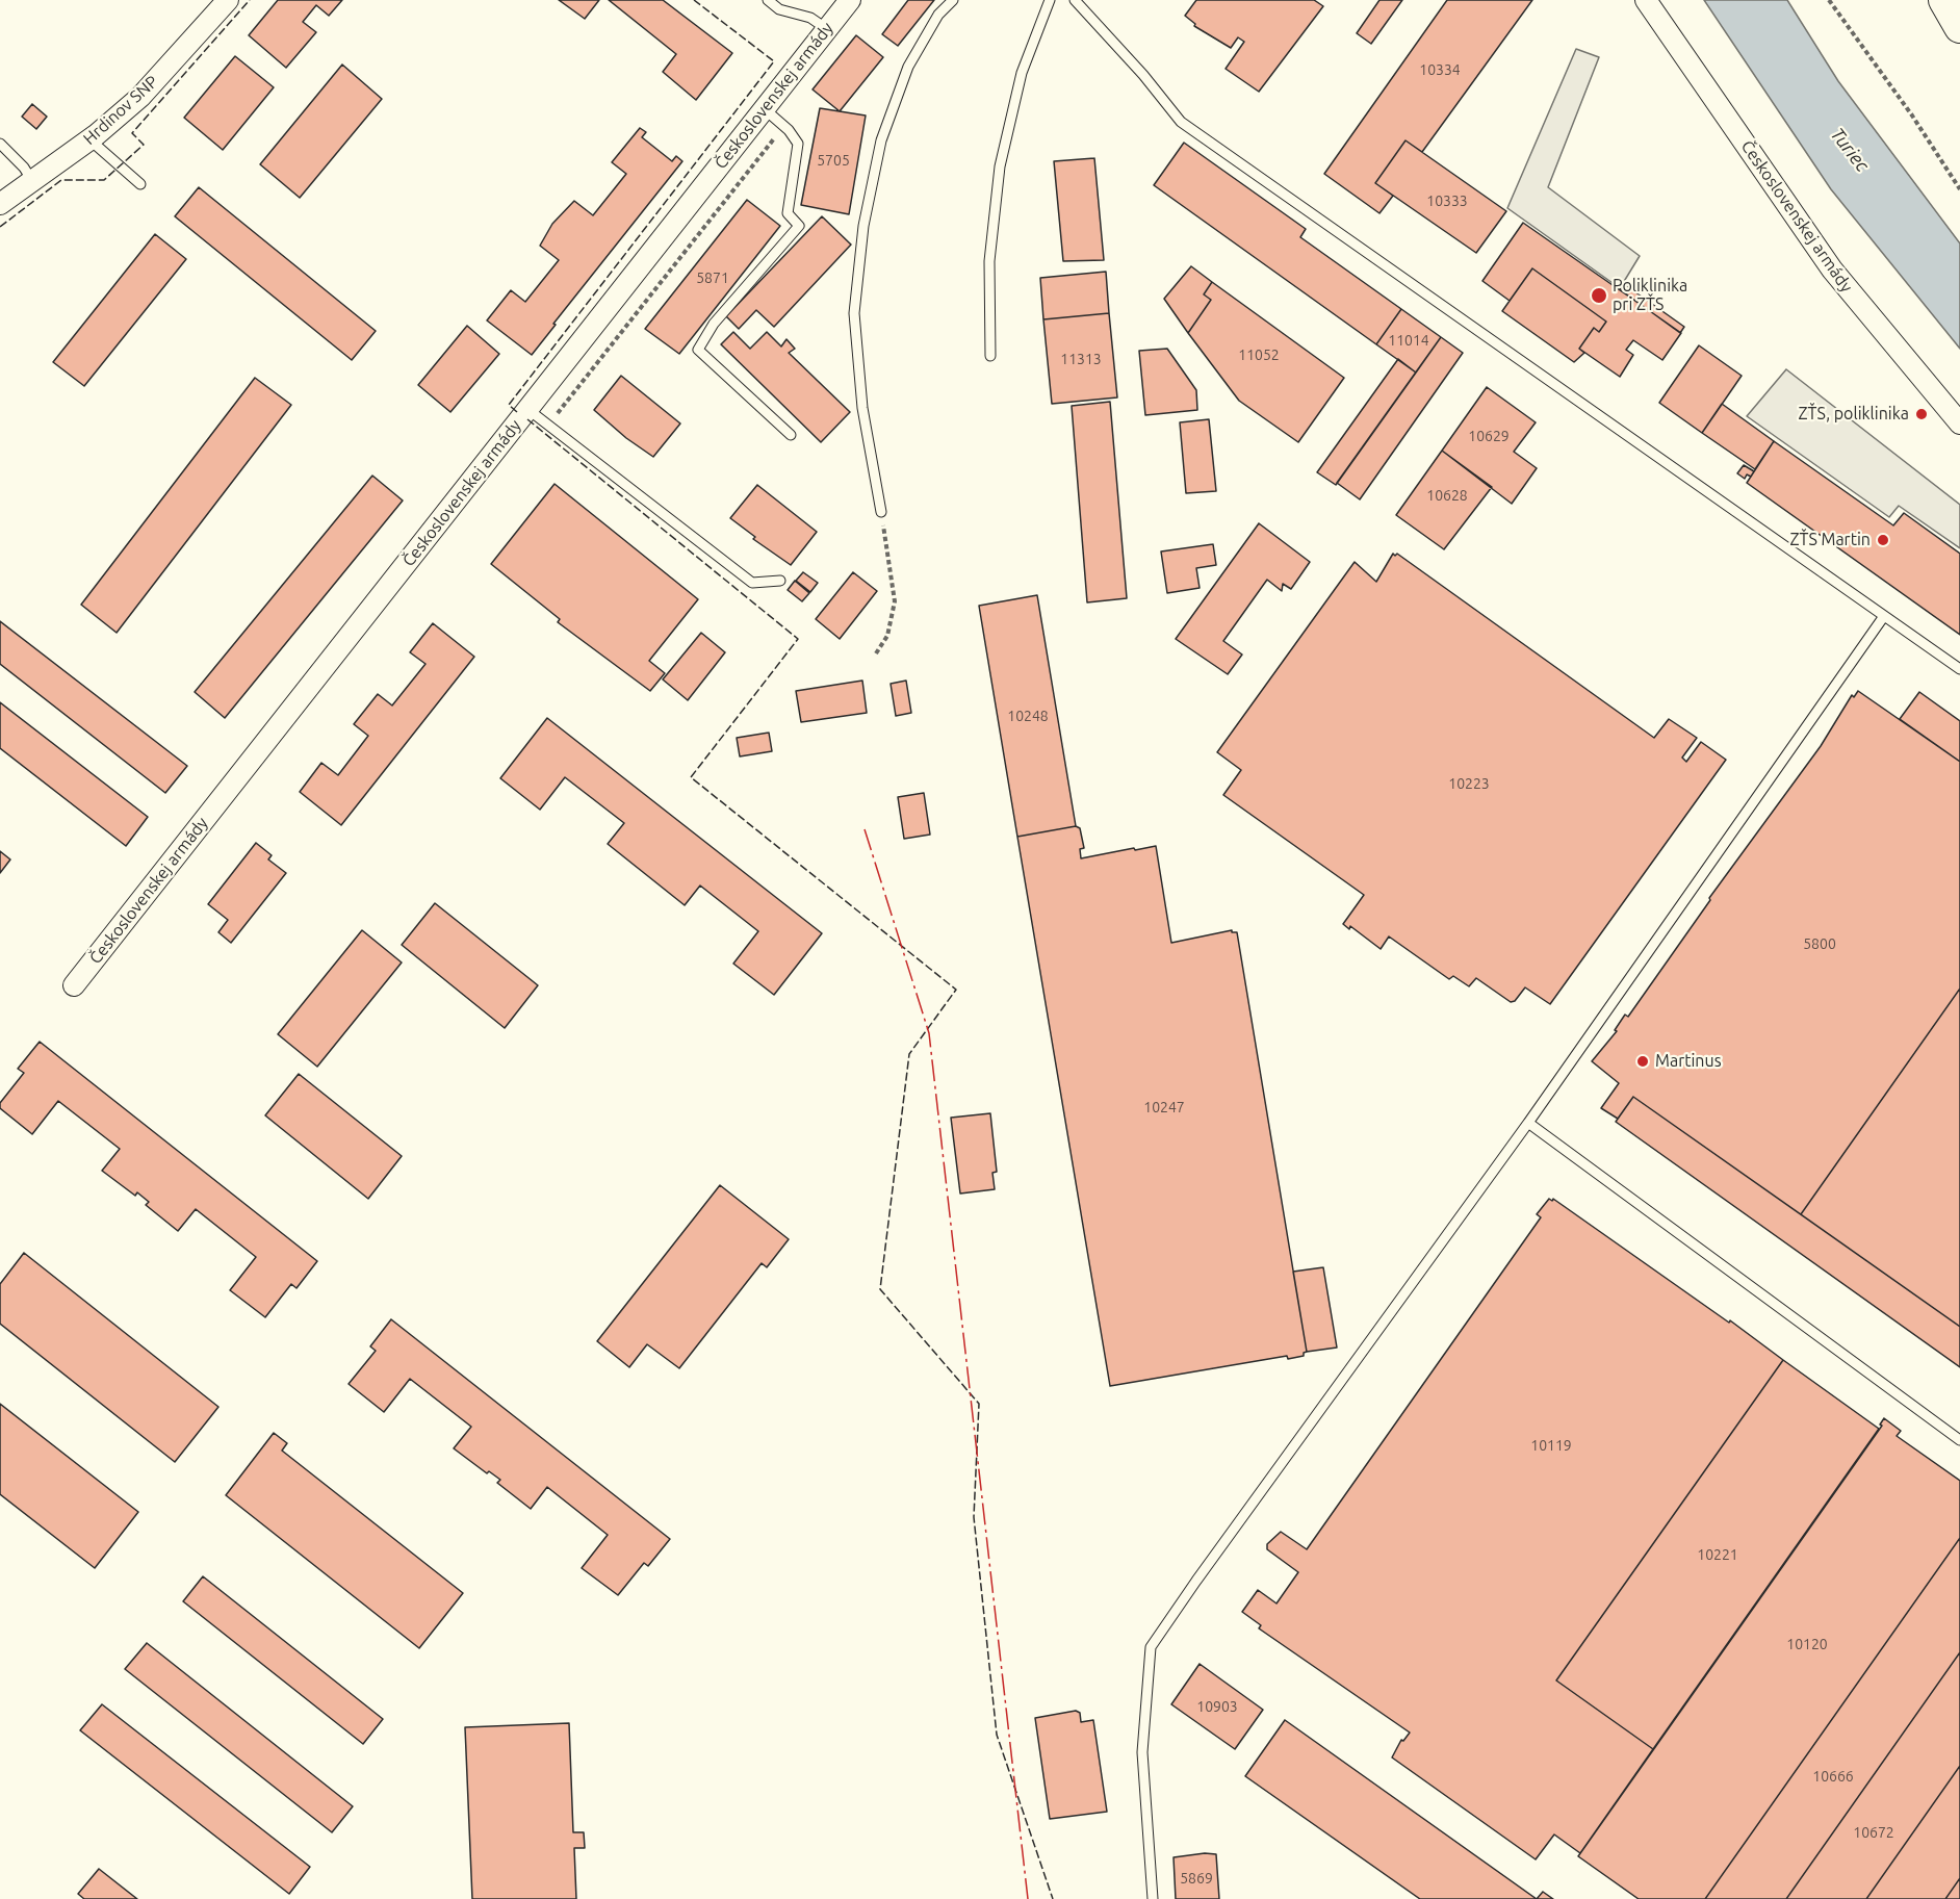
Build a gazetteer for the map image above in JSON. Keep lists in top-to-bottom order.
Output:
{
  "streets": {
    "street": ["Československej armády", "Hrdinov SNP"]
  },
  "water": ["Turiec"],
  "places": [
    "Poliklinika pri ZŤS",
    "ZŤS, poliklinika",
    "ZŤS Martin",
    "Martinus"
  ],
  "house_numbers": [
    "10334",
    "5705",
    "10333",
    "5871",
    "11014",
    "11052",
    "11313",
    "10629",
    "10628",
    "10248",
    "10223",
    "5800",
    "10247",
    "10119",
    "10221",
    "10120",
    "10903",
    "10666",
    "10672",
    "5869"
  ]
}
